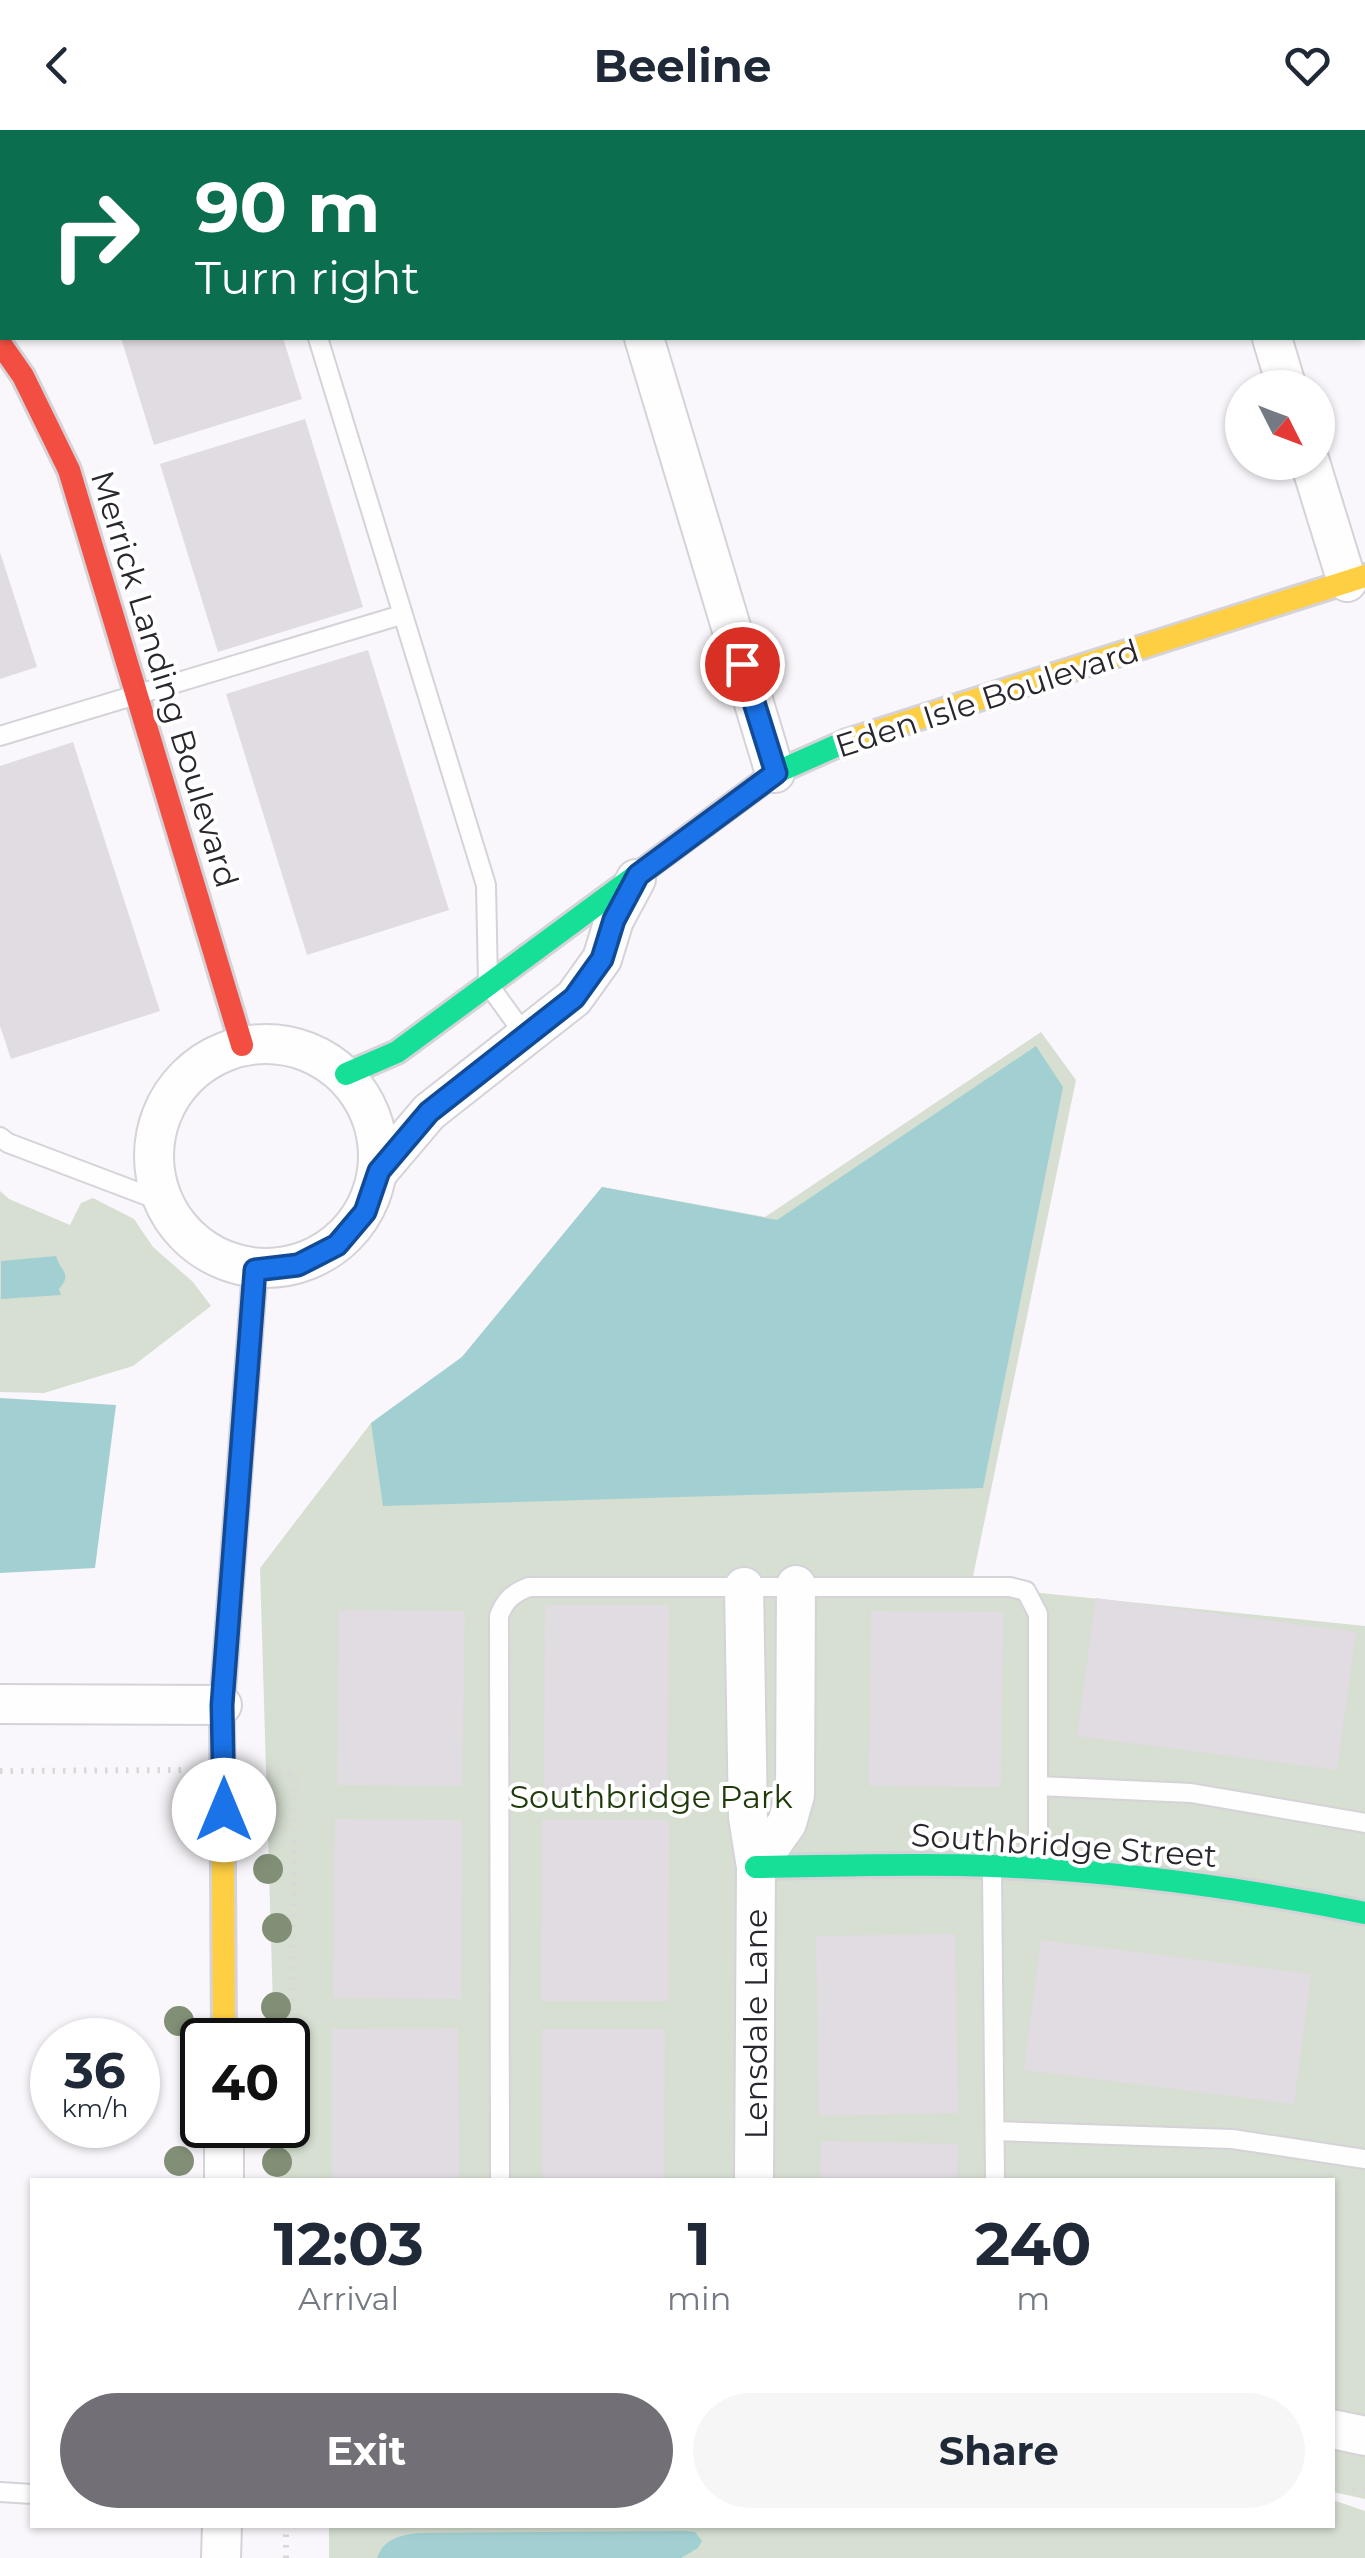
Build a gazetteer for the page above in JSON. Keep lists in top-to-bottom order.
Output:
{
  "streets": {
    "street": [
      "Merrick Landing Boulevard",
      "Eden Isle Boulevard",
      "Southbridge Street",
      "Lensdale Lane"
    ]
  },
  "crossings": [
    ["Merrick Landing Boulevard", "Eden Isle Boulevard"],
    ["Southbridge Street", "Lensdale Lane"]
  ],
  "parks": ["Southbridge Park"],
  "north": "bottom right",
  "page": {
    "header": "Beeline",
    "turn": ["90 m", "Turn right"],
    "speed": "36 km/h",
    "limit": "40",
    "eta": [
      "12:03",
      "Arrival",
      "1",
      "min",
      "240",
      "m"
    ],
    "buttons": ["Exit", "Share"]
  }
}
